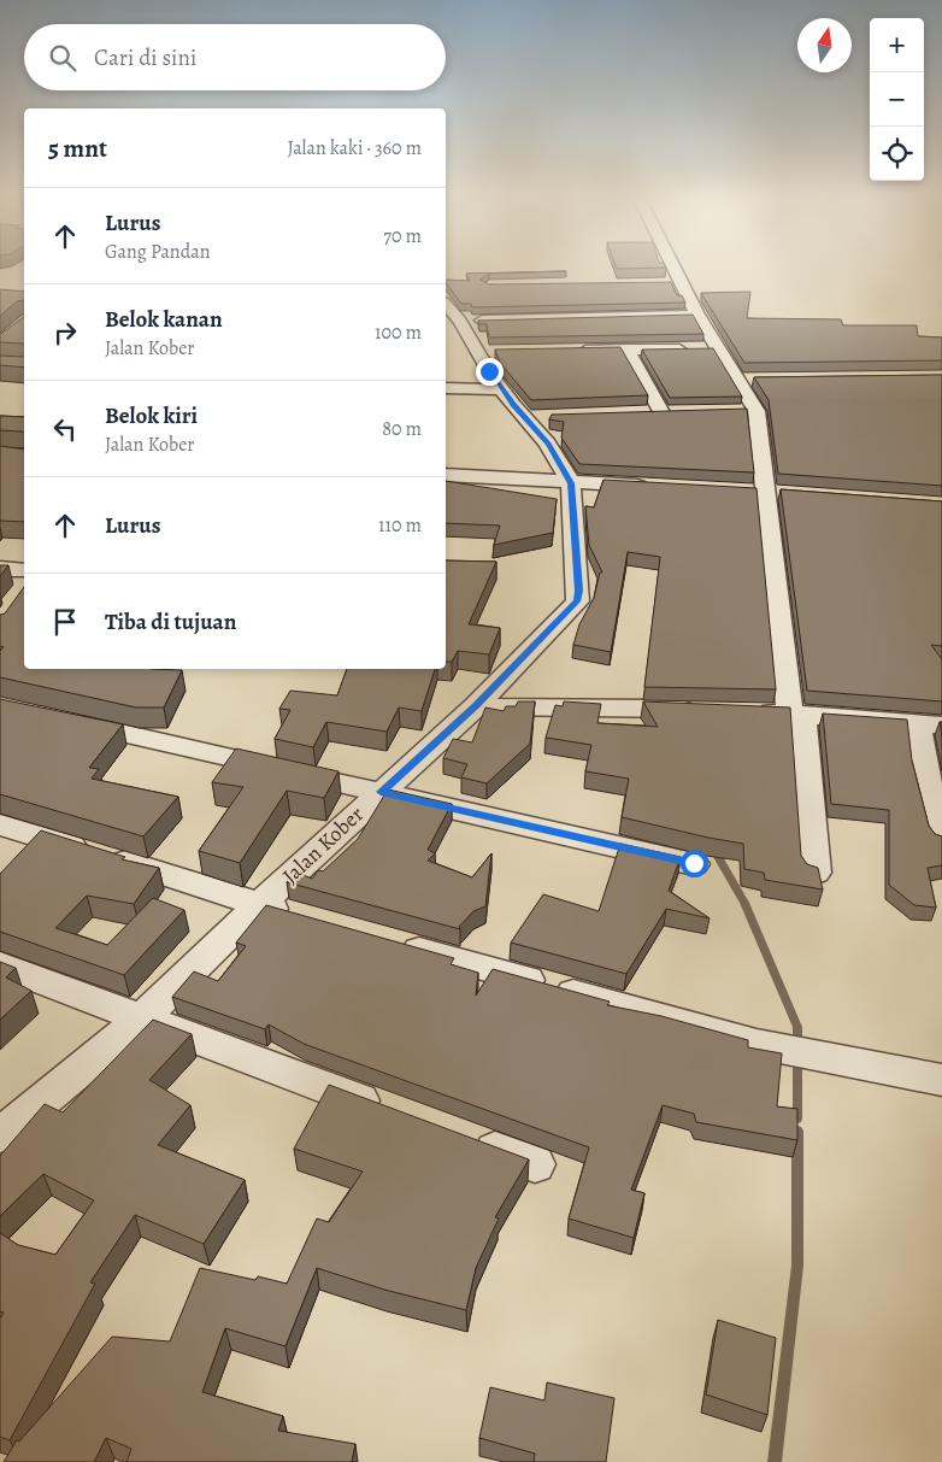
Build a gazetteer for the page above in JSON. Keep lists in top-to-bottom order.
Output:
{
  "streets": {
    "street": ["Jalan Kober"]
  },
  "north": "top",
  "page": {
    "map_buttons": ["+", "−"],
    "search": "Cari di sini",
    "heading": ["5 mnt", "Jalan kaki · 360 m"],
    "list": [
      ["Lurus", "Gang Pandan", "70 m"],
      ["Belok kanan", "Jalan Kober", "100 m"],
      ["Belok kiri", "Jalan Kober", "80 m"],
      ["Lurus", "110 m"],
      "Tiba di tujuan"
    ]
  }
}
